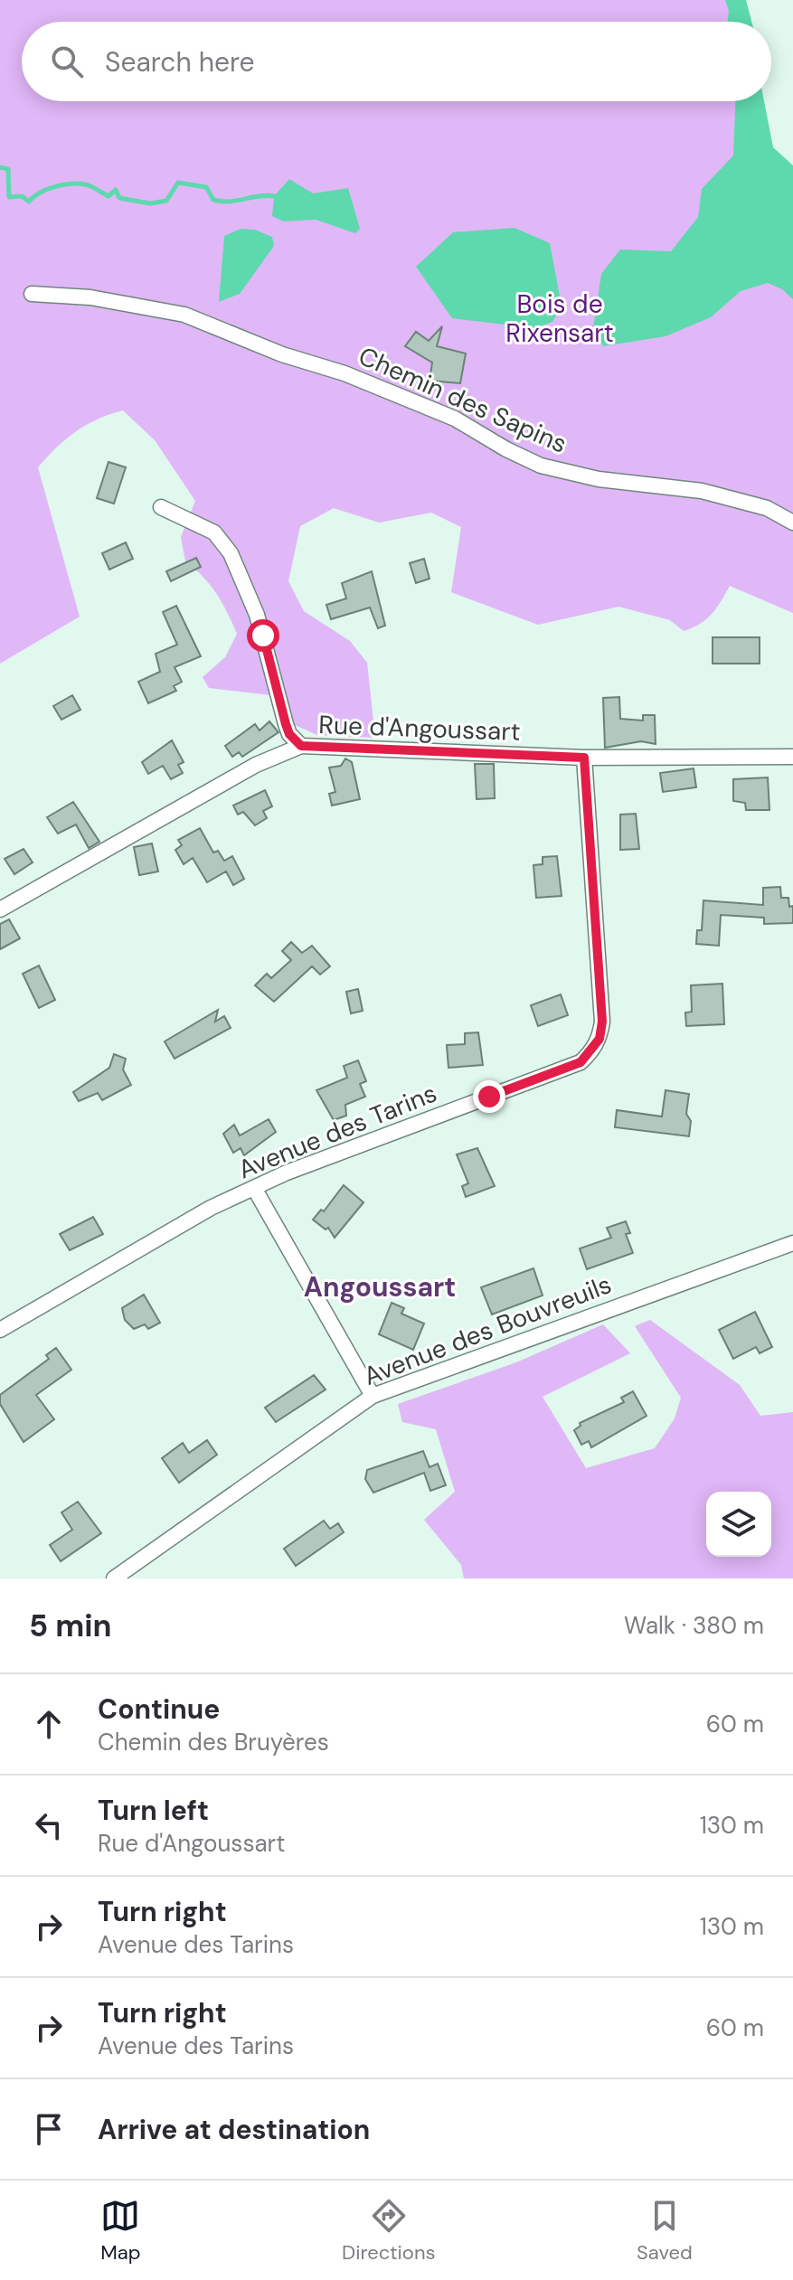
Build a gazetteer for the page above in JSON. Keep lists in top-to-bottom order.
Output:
{
  "streets": {
    "street": [
      "Chemin des Sapins",
      "Rue d'Angoussart",
      "Avenue des Tarins",
      "Avenue des Bouvreuils"
    ]
  },
  "crossings": [
    ["Rue d'Angoussart", "Avenue des Tarins"]
  ],
  "districts": ["Angoussart"],
  "parks": ["Bois de Rixensart"],
  "page": {
    "search": "Search here",
    "heading": ["5 min", "Walk · 380 m"],
    "list": [
      ["Continue", "Chemin des Bruyères", "60 m"],
      ["Turn left", "Rue d'Angoussart", "130 m"],
      ["Turn right", "Avenue des Tarins", "130 m"],
      ["Turn right", "Avenue des Tarins", "60 m"],
      "Arrive at destination"
    ],
    "nav": ["Map", "Directions", "Saved"]
  }
}
